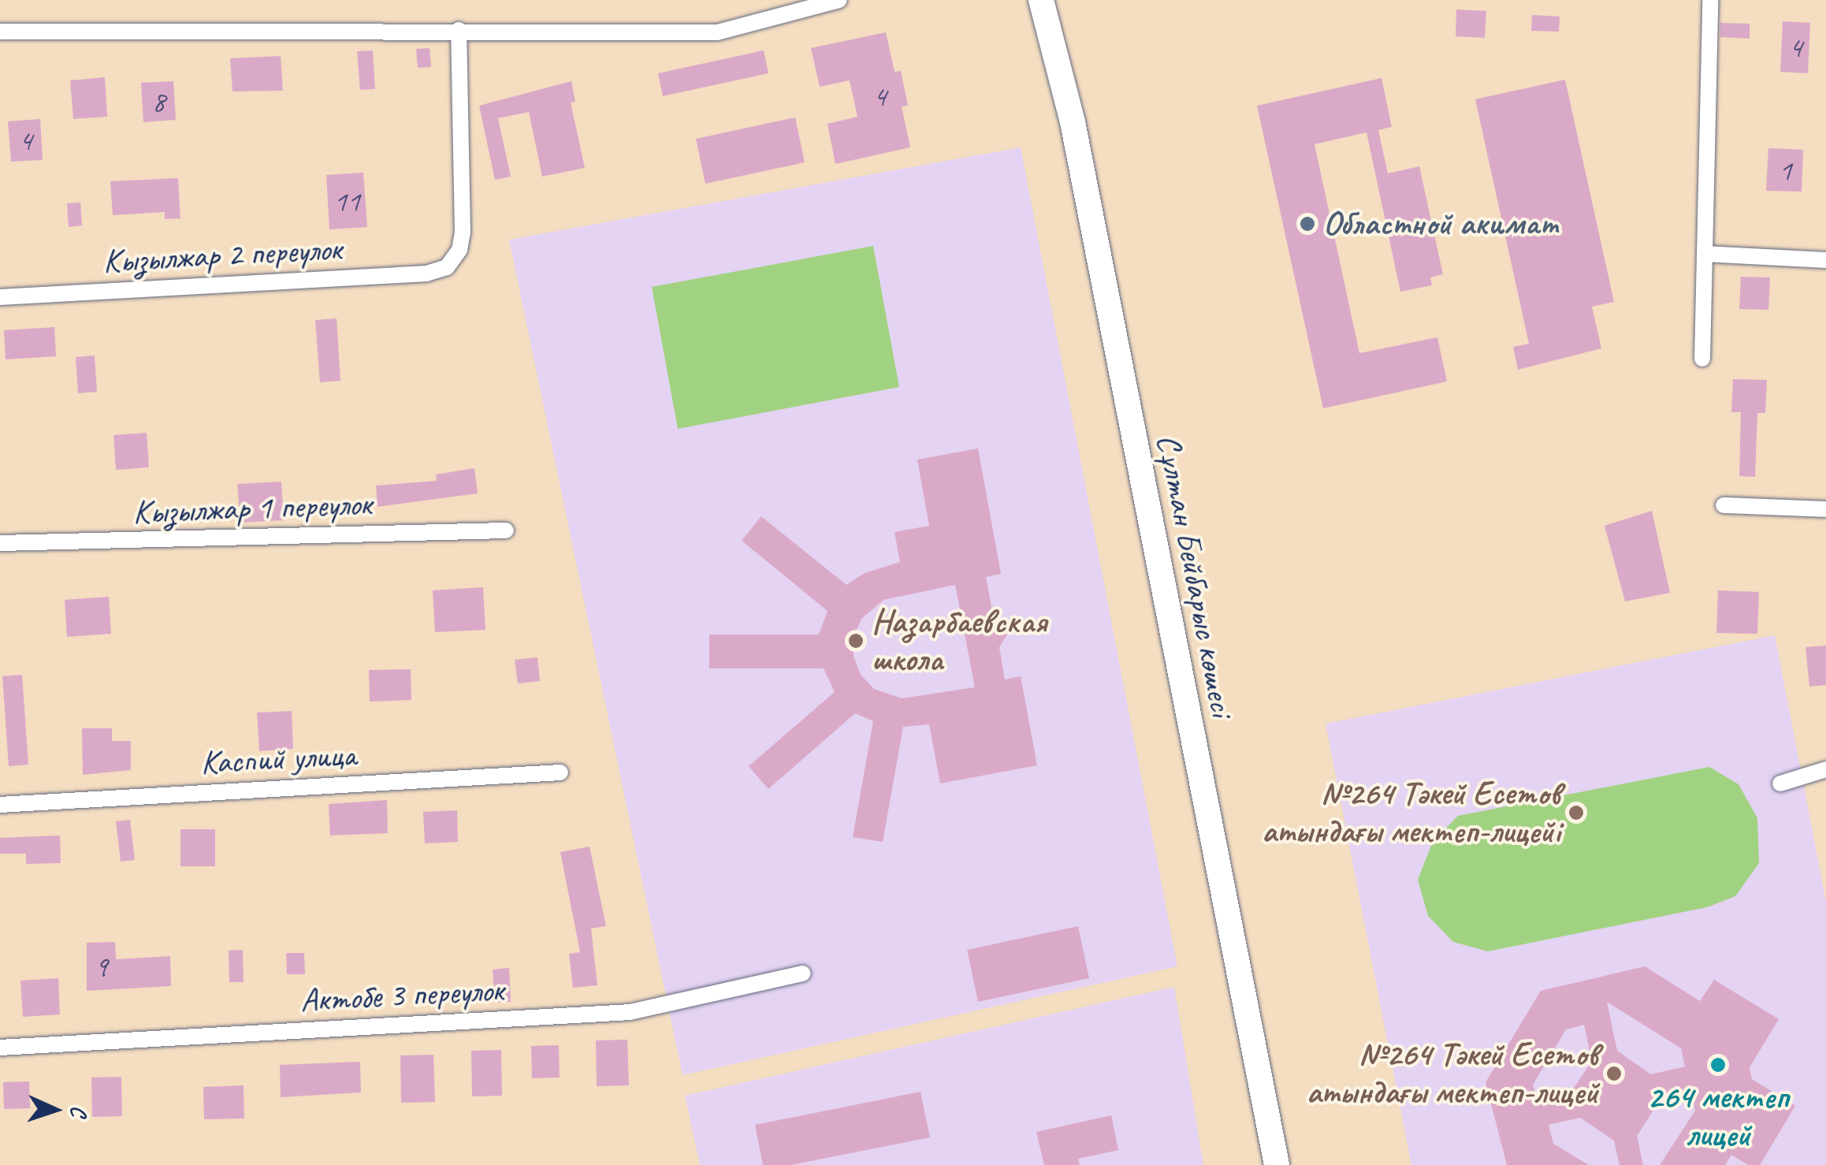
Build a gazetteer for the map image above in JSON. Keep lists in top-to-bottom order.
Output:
{
  "streets": {
    "main road": ["Сұлтан Бейбарыс көшесі"],
    "street": [
      "Кызылжар 2 переулок",
      "Кызылжар 1 переулок",
      "Каспий улица",
      "Актобе 3 переулок"
    ]
  },
  "places": [
    "Областной акимат",
    "Назарбаевская школа",
    "№264 Тәкей Есетов атындағы мектеп-лицейі",
    "264 мектеп лицей",
    "№264 Тәкей Есетов атындағы мектеп-лицей"
  ],
  "house_numbers": [
    "4",
    "4",
    "8",
    "4",
    "1",
    "11",
    "9"
  ],
  "north": "right"
}
